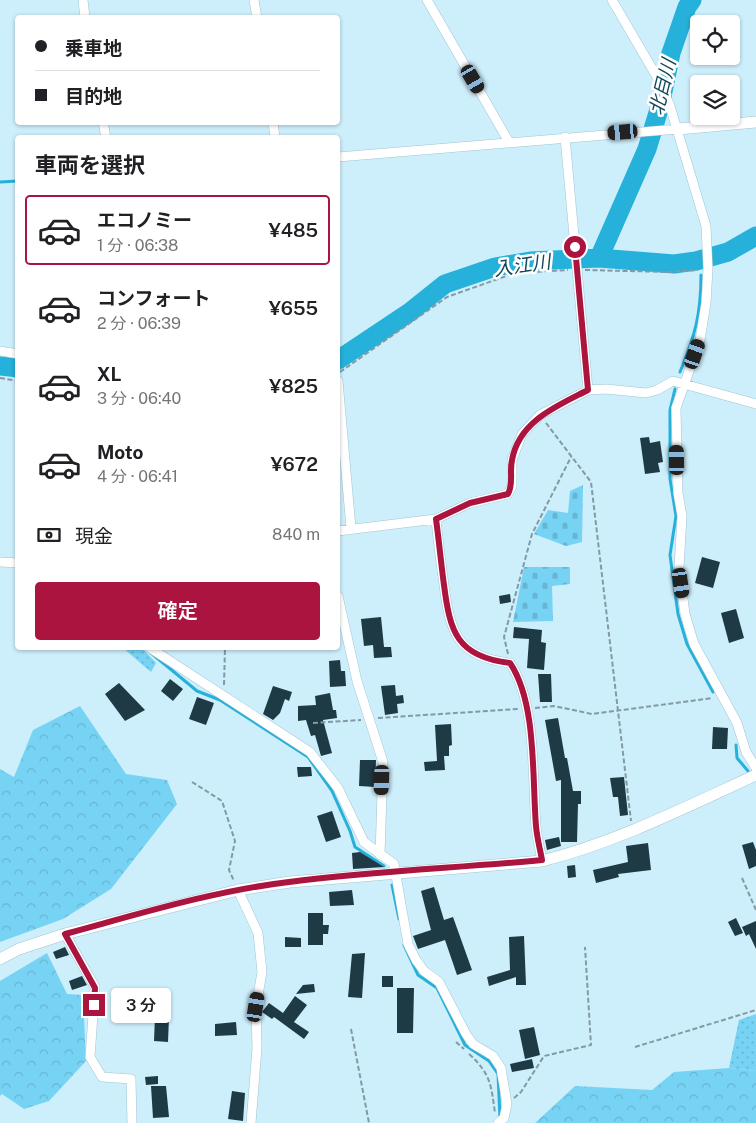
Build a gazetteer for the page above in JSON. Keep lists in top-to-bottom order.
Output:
{
  "water": ["北目川", "入江川"],
  "page": {
    "banner": ["乗車地", "目的地"],
    "heading": "車両を選択",
    "list": [
      {
        "name": "エコノミー",
        "note": "1 分 · 06:38",
        "value": "¥485"
      },
      {
        "name": "コンフォート",
        "note": "2 分 · 06:39",
        "value": "¥655"
      },
      {
        "name": "XL",
        "note": "3 分 · 06:40",
        "value": "¥825"
      },
      {
        "name": "Moto",
        "note": "4 分 · 06:41",
        "value": "¥672"
      }
    ],
    "pay": ["現金", "840 m"],
    "buttons": "確定",
    "bubble": "3 分"
  }
}
